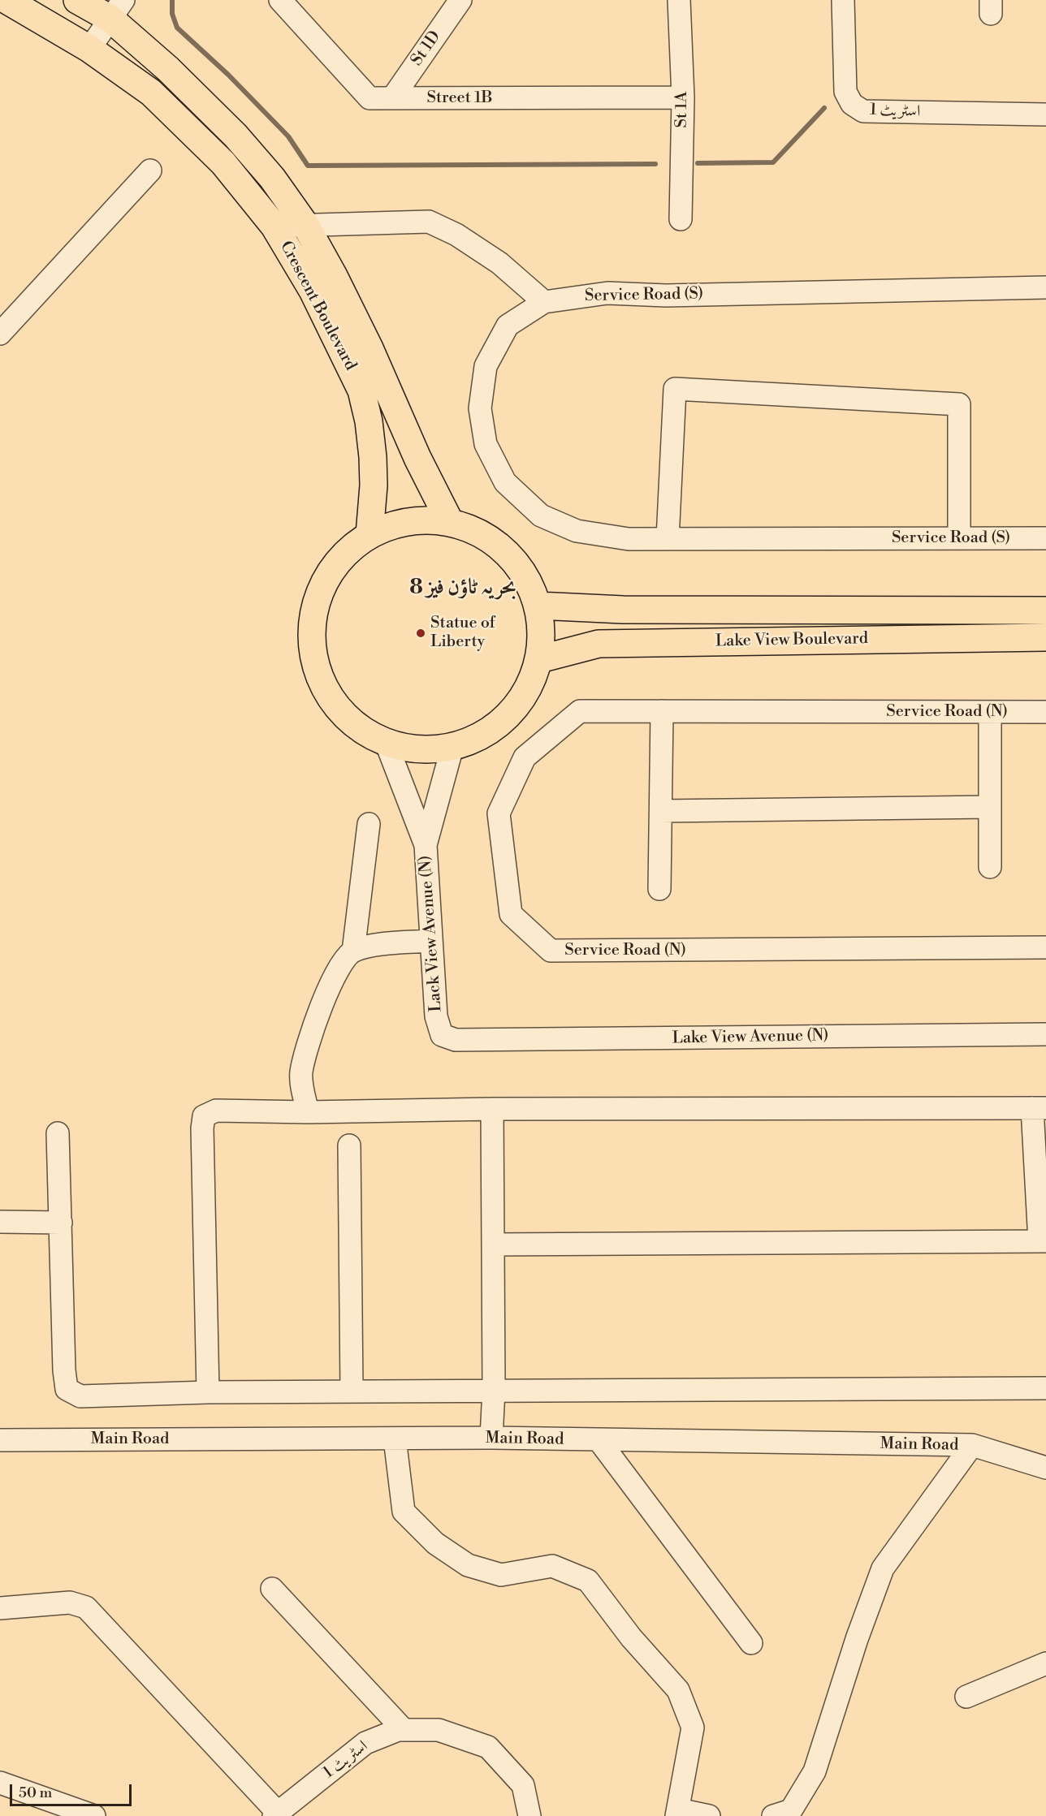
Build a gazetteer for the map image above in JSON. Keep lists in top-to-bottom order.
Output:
{
  "streets": {
    "main road": ["Crescent Boulevard", "Lake View Boulevard"],
    "street": [
      "St 1D",
      "Street 1B",
      "St 1A",
      "اسٹریٹ 1",
      "Service Road (S)",
      "Service Road (N)",
      "Lack View Avenue (N)",
      "Lake View Avenue (N)",
      "Main Road"
    ]
  },
  "crossings": [
    ["St 1D", "Street 1B"],
    ["Street 1B", "St 1A"],
    ["Lack View Avenue (N)", "Lake View Avenue (N)"]
  ],
  "districts": ["بحریہ ٹاؤن فیز 8"],
  "places": ["Statue of Liberty"],
  "scale_bar": "50 m"
}
